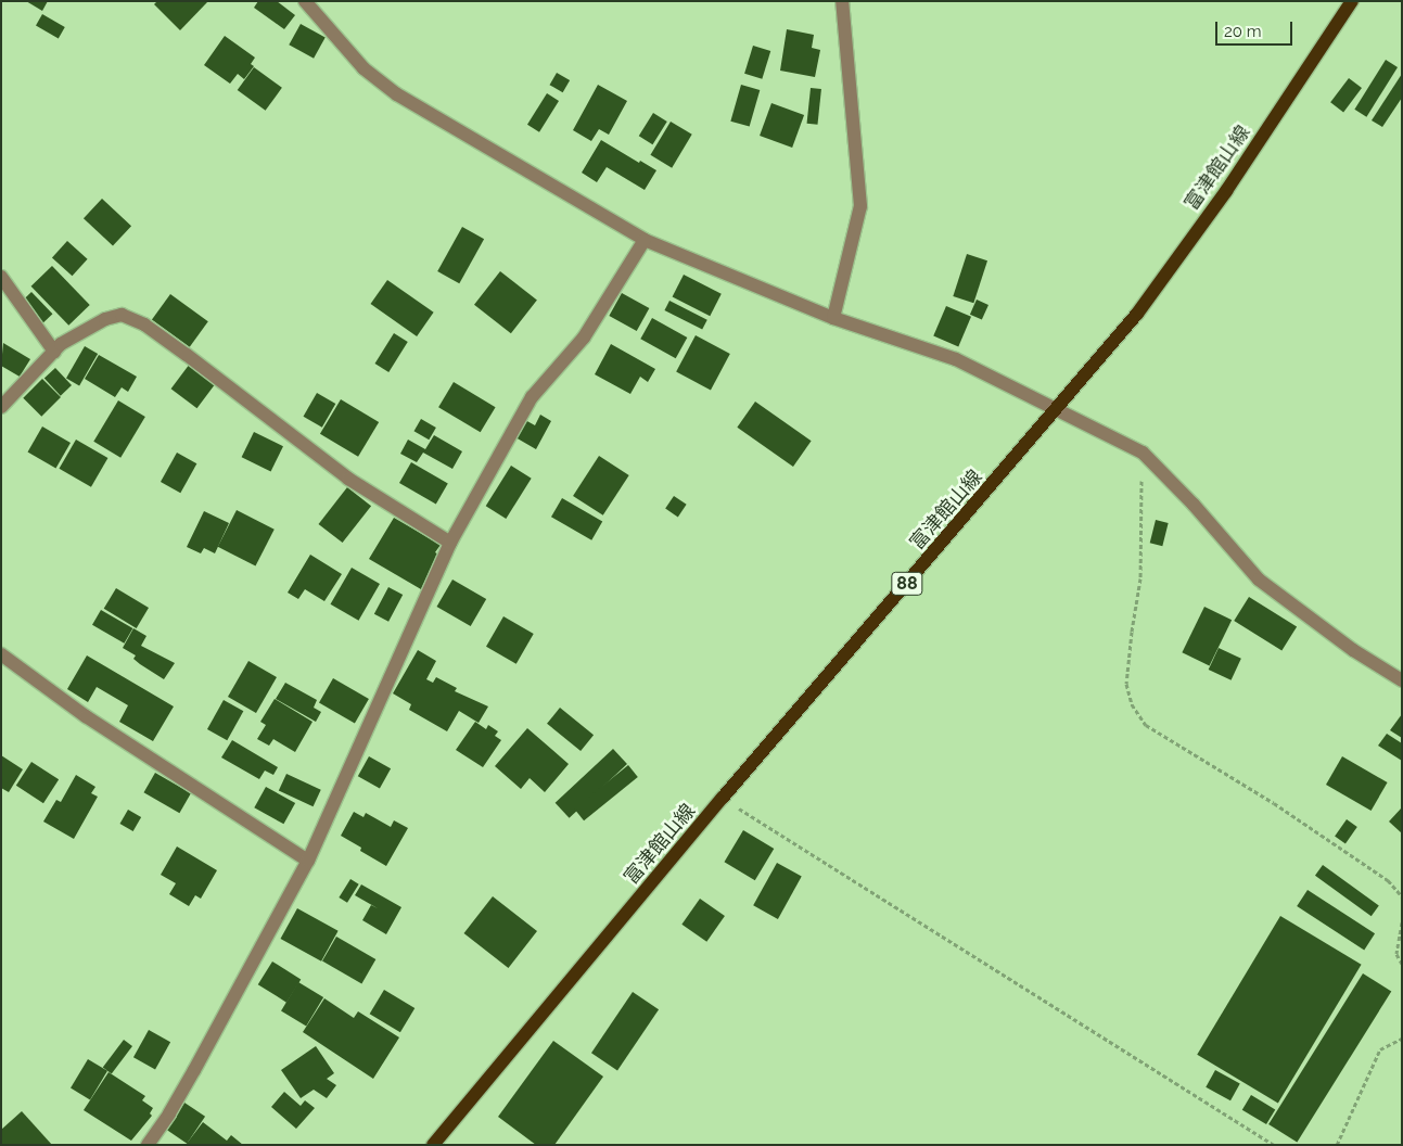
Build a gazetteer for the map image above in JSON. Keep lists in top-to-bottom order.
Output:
{
  "streets": {
    "main road": ["富津館山線", "88"]
  },
  "scale_bar": "20 m"
}
